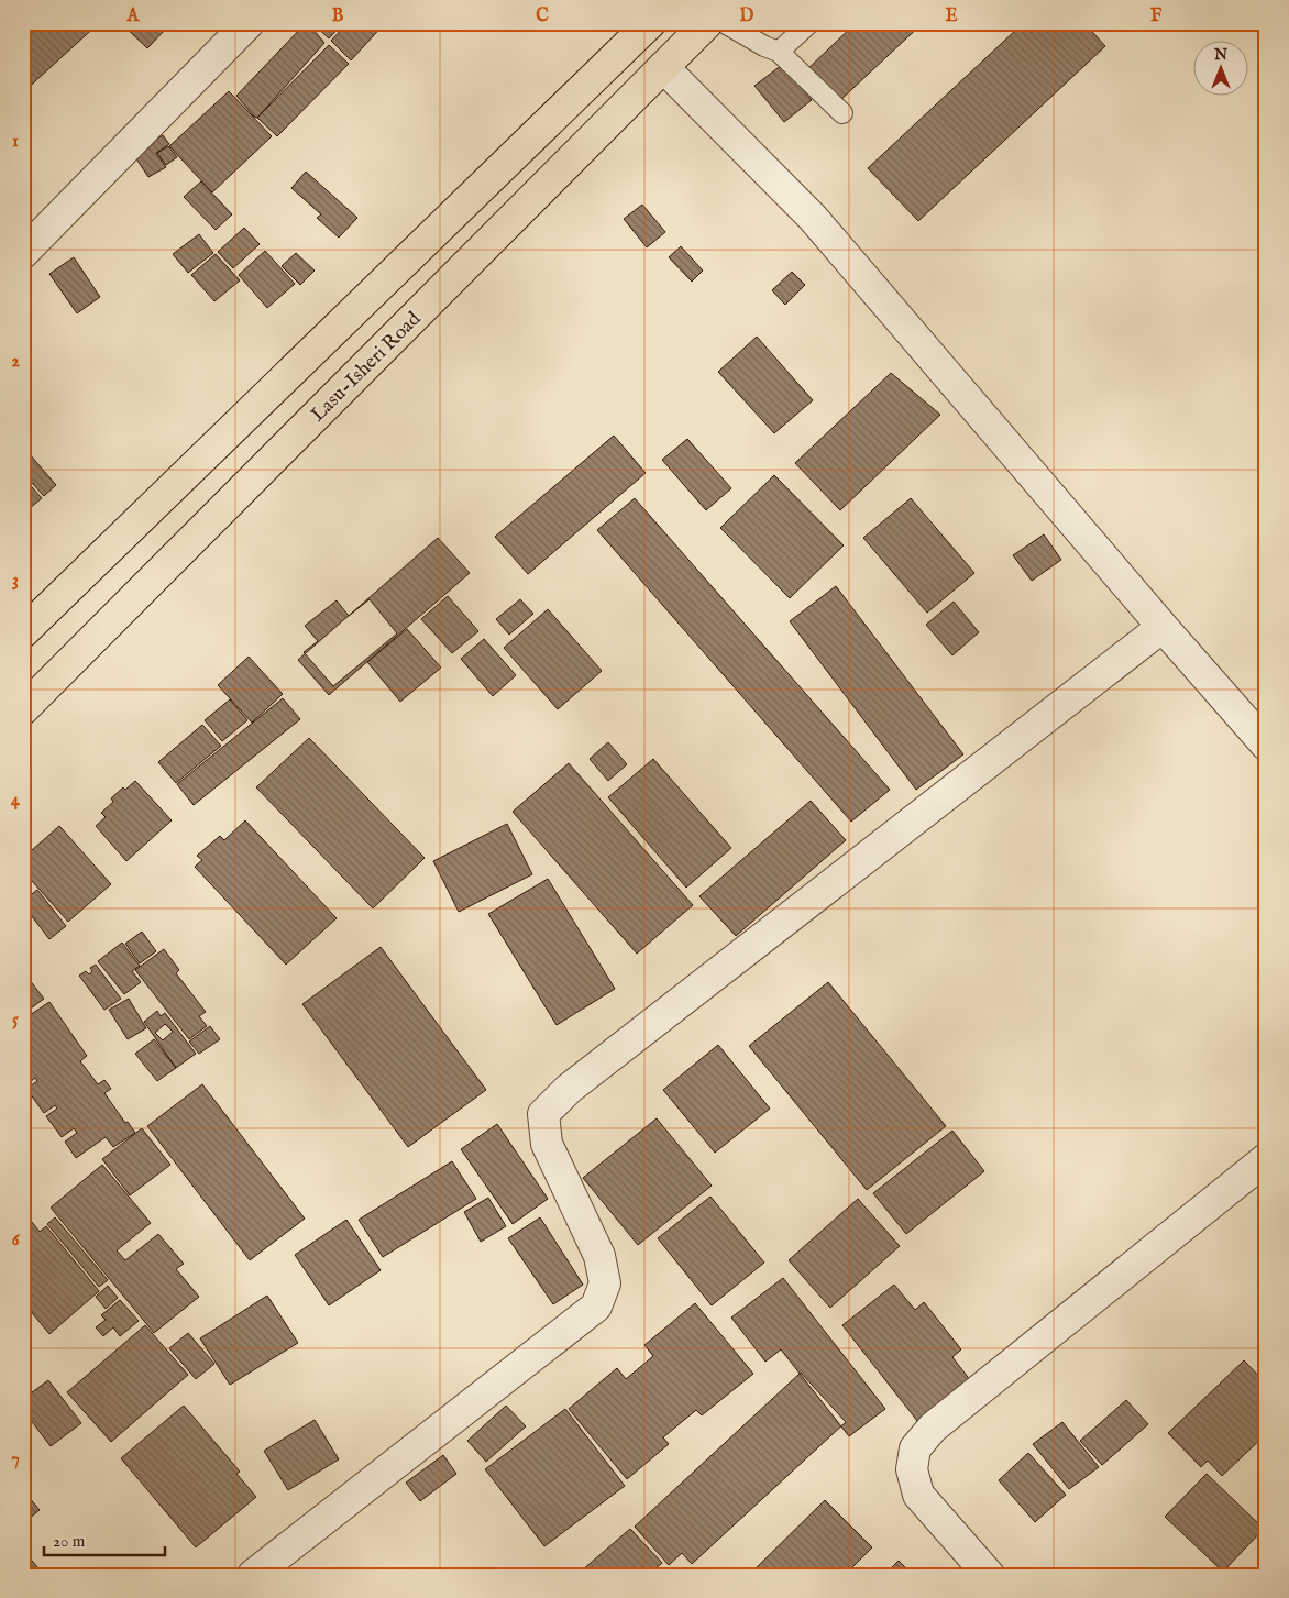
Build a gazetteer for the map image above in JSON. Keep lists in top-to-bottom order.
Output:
{
  "streets": {
    "main road": ["Lasu-Isheri Road"]
  },
  "scale_bar": "20 m",
  "north": "top",
  "grid": {
    "columns": [
      "A",
      "B",
      "C",
      "D",
      "E",
      "F"
    ],
    "rows": [
      "1",
      "2",
      "3",
      "4",
      "5",
      "6",
      "7"
    ]
  }
}
